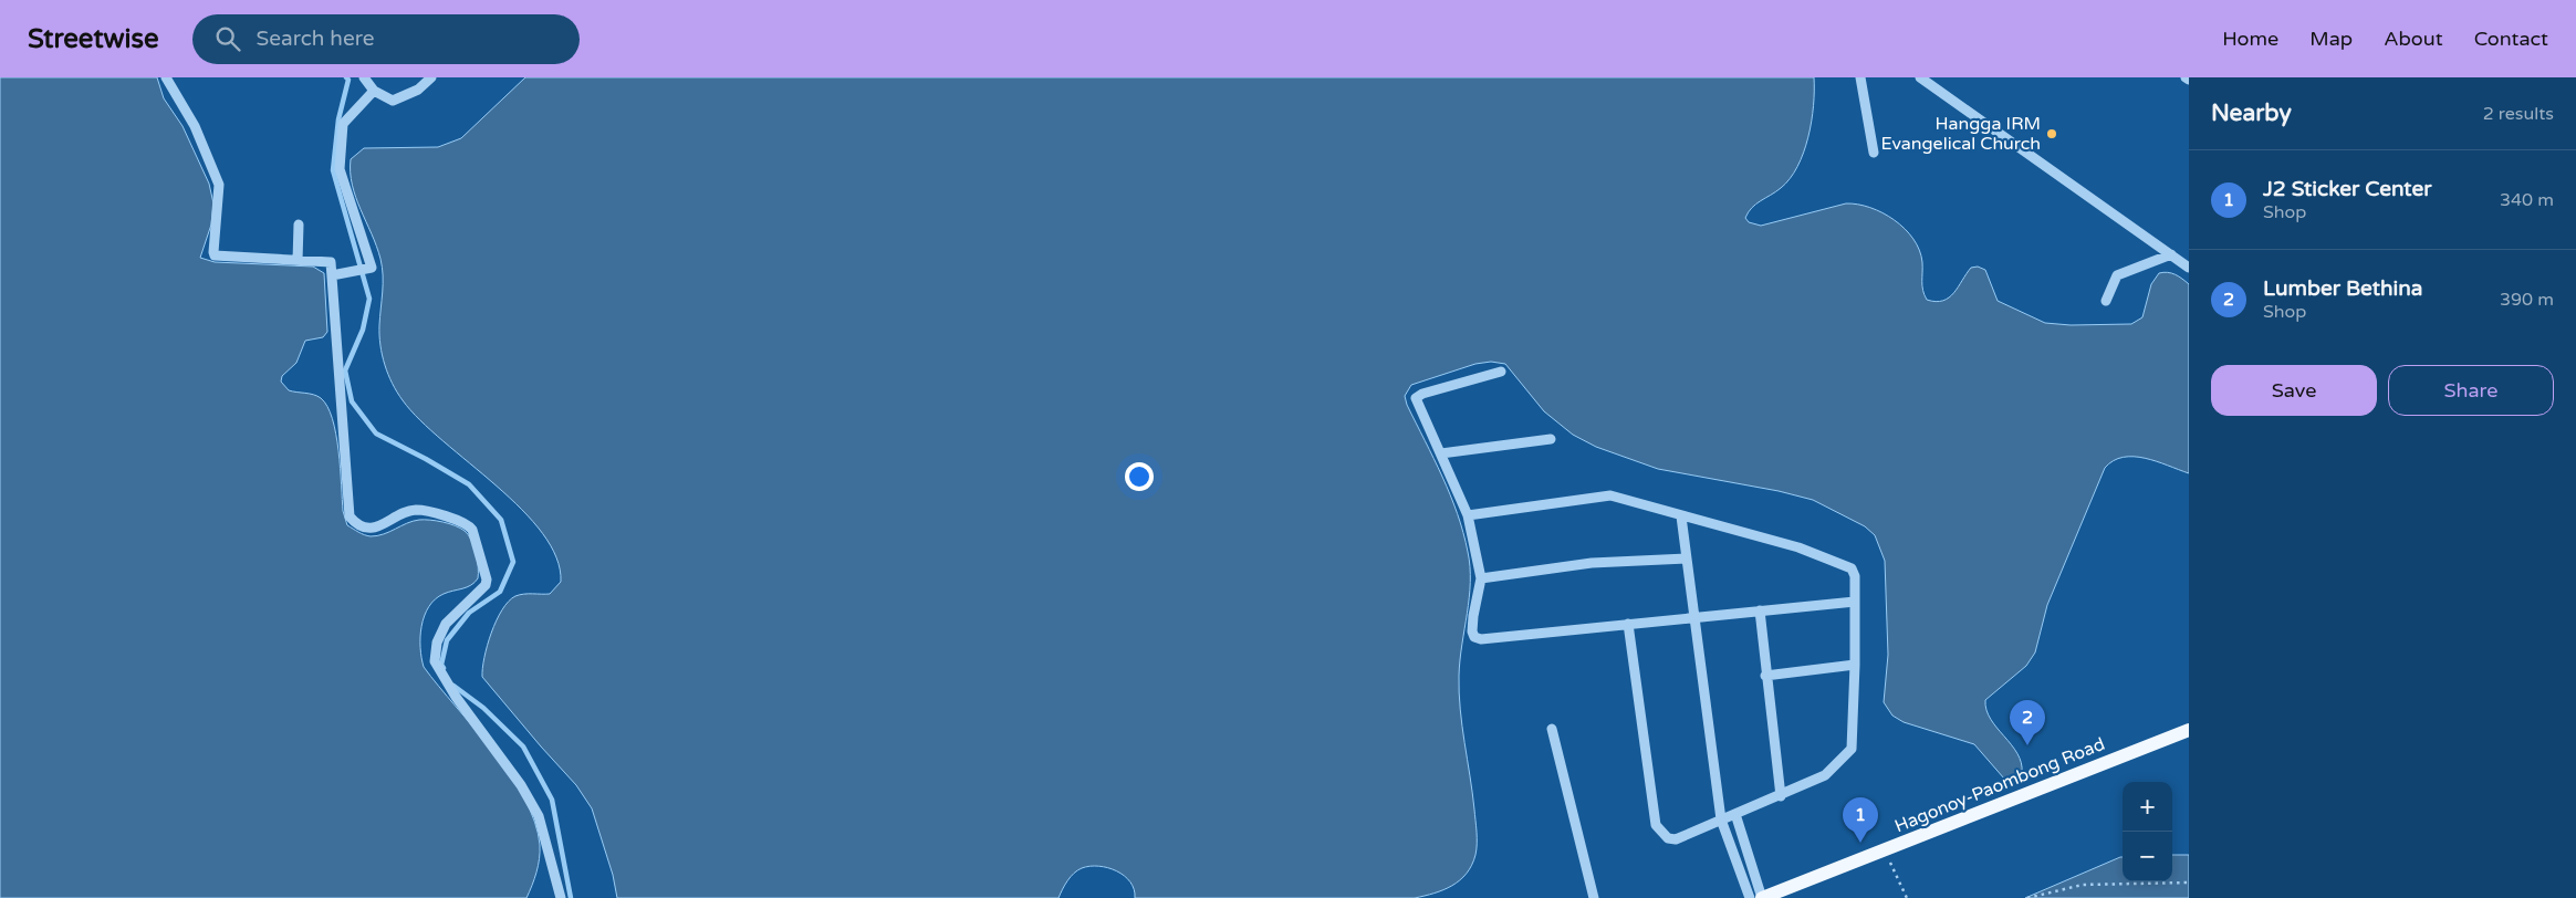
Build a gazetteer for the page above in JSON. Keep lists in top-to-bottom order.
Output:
{
  "streets": {
    "main road": ["Hagonoy-Paombong Road"]
  },
  "places": ["Hangga IRM Evangelical Church"],
  "page": {
    "header": "Streetwise",
    "search": "Search here",
    "nav": [
      "Home",
      "Map",
      "About",
      "Contact"
    ],
    "heading": ["Nearby", "2 results"],
    "list": [
      {
        "mark": "1",
        "name": "J2 Sticker Center",
        "note": "Shop",
        "value": "340 m"
      },
      {
        "mark": "2",
        "name": "Lumber Bethina",
        "note": "Shop",
        "value": "390 m"
      }
    ],
    "buttons": ["Save", "Share"],
    "pins": ["2", "1"],
    "map_buttons": ["+", "−"]
  }
}
